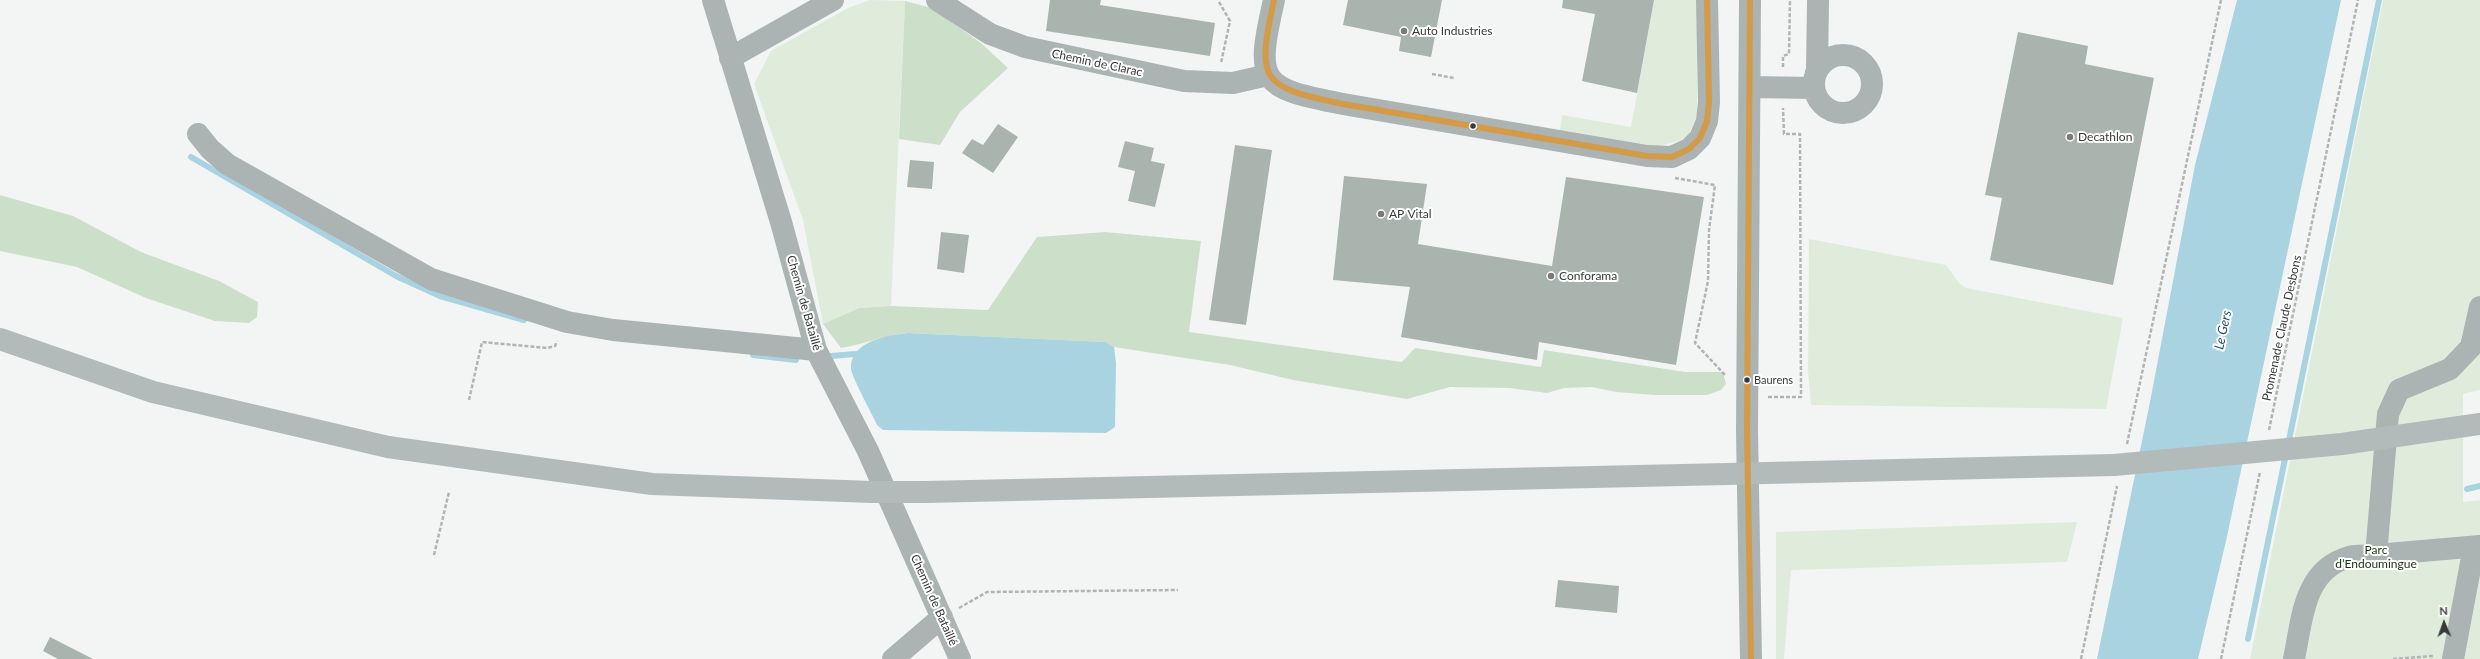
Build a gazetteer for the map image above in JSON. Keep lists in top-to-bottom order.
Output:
{
  "streets": {
    "street": ["Chemin de Clarac", "Chemin de Bataillé"],
    "path": ["Promenade Claude Desbons"]
  },
  "water": ["Le Gers"],
  "parks": ["Parc d’Endoumingue"],
  "places": [
    "Auto Industries",
    "Decathlon",
    "AP Vital",
    "Conforama",
    "Baurens"
  ],
  "north": "top"
}
